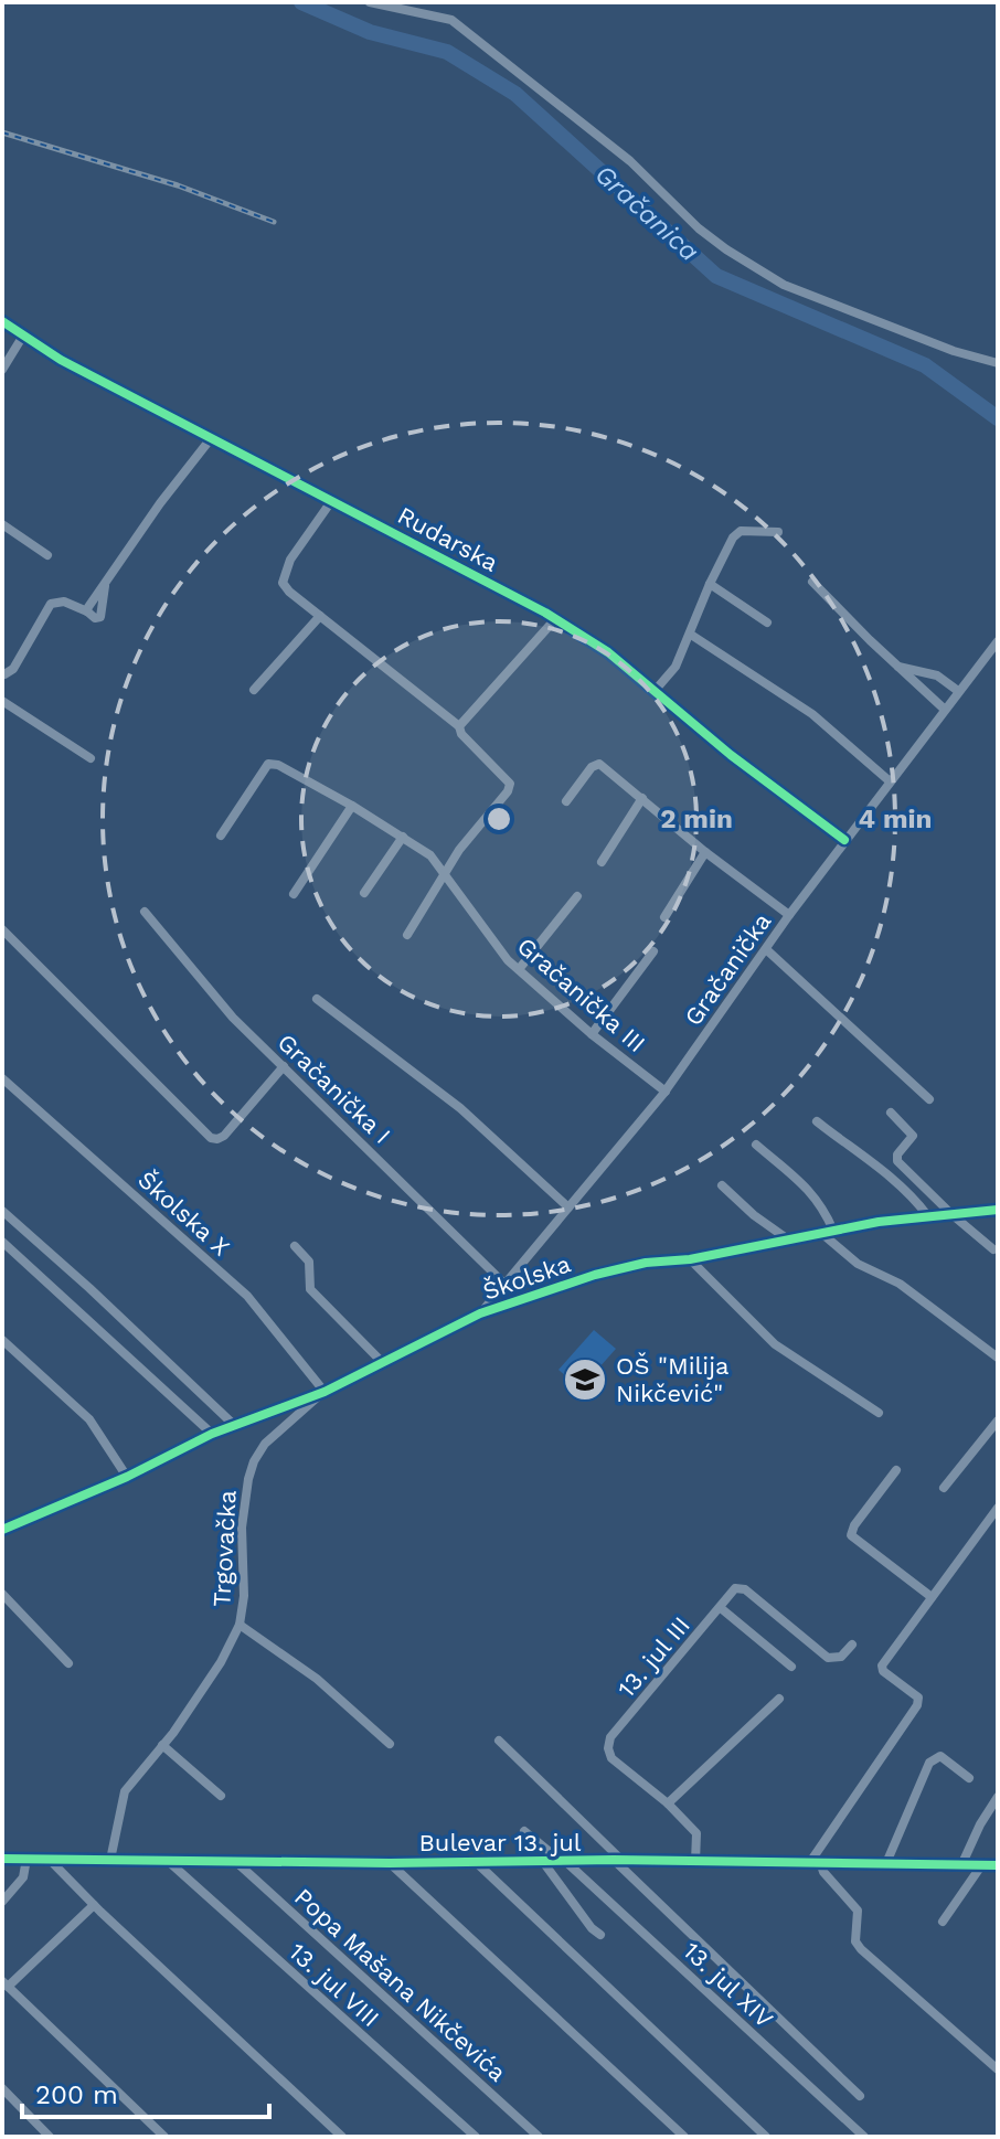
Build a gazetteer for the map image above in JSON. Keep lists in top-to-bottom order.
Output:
{
  "streets": {
    "street": [
      "Rudarska",
      "Gračanička",
      "Gračanička III",
      "Gračanička I",
      "Školska X",
      "Školska",
      "Trgovačka",
      "13. jul III",
      "Bulevar 13. jul",
      "13. jul VIII",
      "Popa Mašana Nikčevića",
      "13. jul XIV"
    ]
  },
  "crossings": [
    ["Rudarska", "Gračanička"],
    ["Gračanička", "Gračanička III"],
    ["Gračanička", "Gračanička I"],
    ["Gračanička", "Školska"],
    ["Školska X", "Školska"],
    ["Školska X", "Trgovačka"],
    ["Školska", "Trgovačka"],
    ["Trgovačka", "Bulevar 13. jul"],
    ["13. jul III", "Bulevar 13. jul"],
    ["Bulevar 13. jul", "13. jul VIII"],
    ["Bulevar 13. jul", "Popa Mašana Nikčevića"],
    ["Bulevar 13. jul", "13. jul XIV"]
  ],
  "water": ["Gračanica"],
  "places": {
    "school or university": ["OŠ \"Milija Nikčević\""]
  },
  "scale_bar": "200 m",
  "rings": ["2 min", "4 min"]
}
